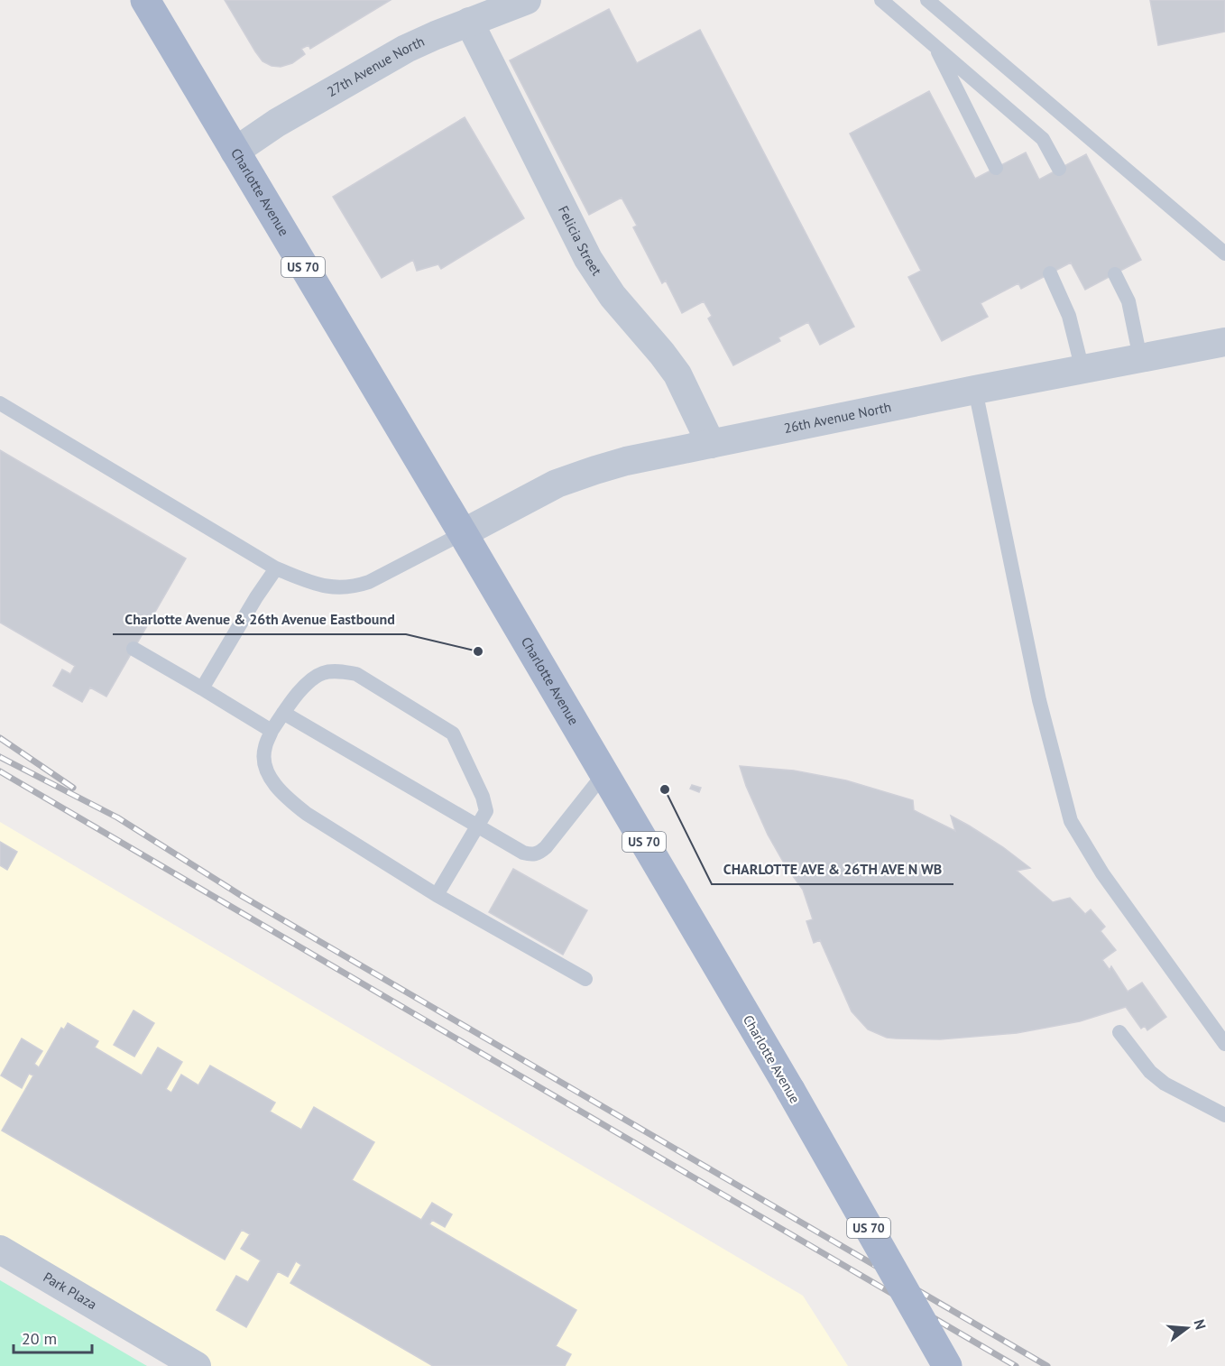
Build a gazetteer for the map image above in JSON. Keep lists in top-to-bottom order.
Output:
{
  "streets": {
    "main road": ["Charlotte Avenue", "US 70"],
    "street": [
      "27th Avenue North",
      "Felicia Street",
      "26th Avenue North",
      "Park Plaza"
    ]
  },
  "crossings": [
    ["27th Avenue North", "Charlotte Avenue"],
    ["27th Avenue North", "Felicia Street"],
    ["Charlotte Avenue", "26th Avenue North"],
    ["Felicia Street", "26th Avenue North"]
  ],
  "places": ["Charlotte Avenue & 26th Avenue Eastbound", "CHARLOTTE AVE & 26TH AVE N WB"],
  "scale_bar": "20 m",
  "north": "right"
}
